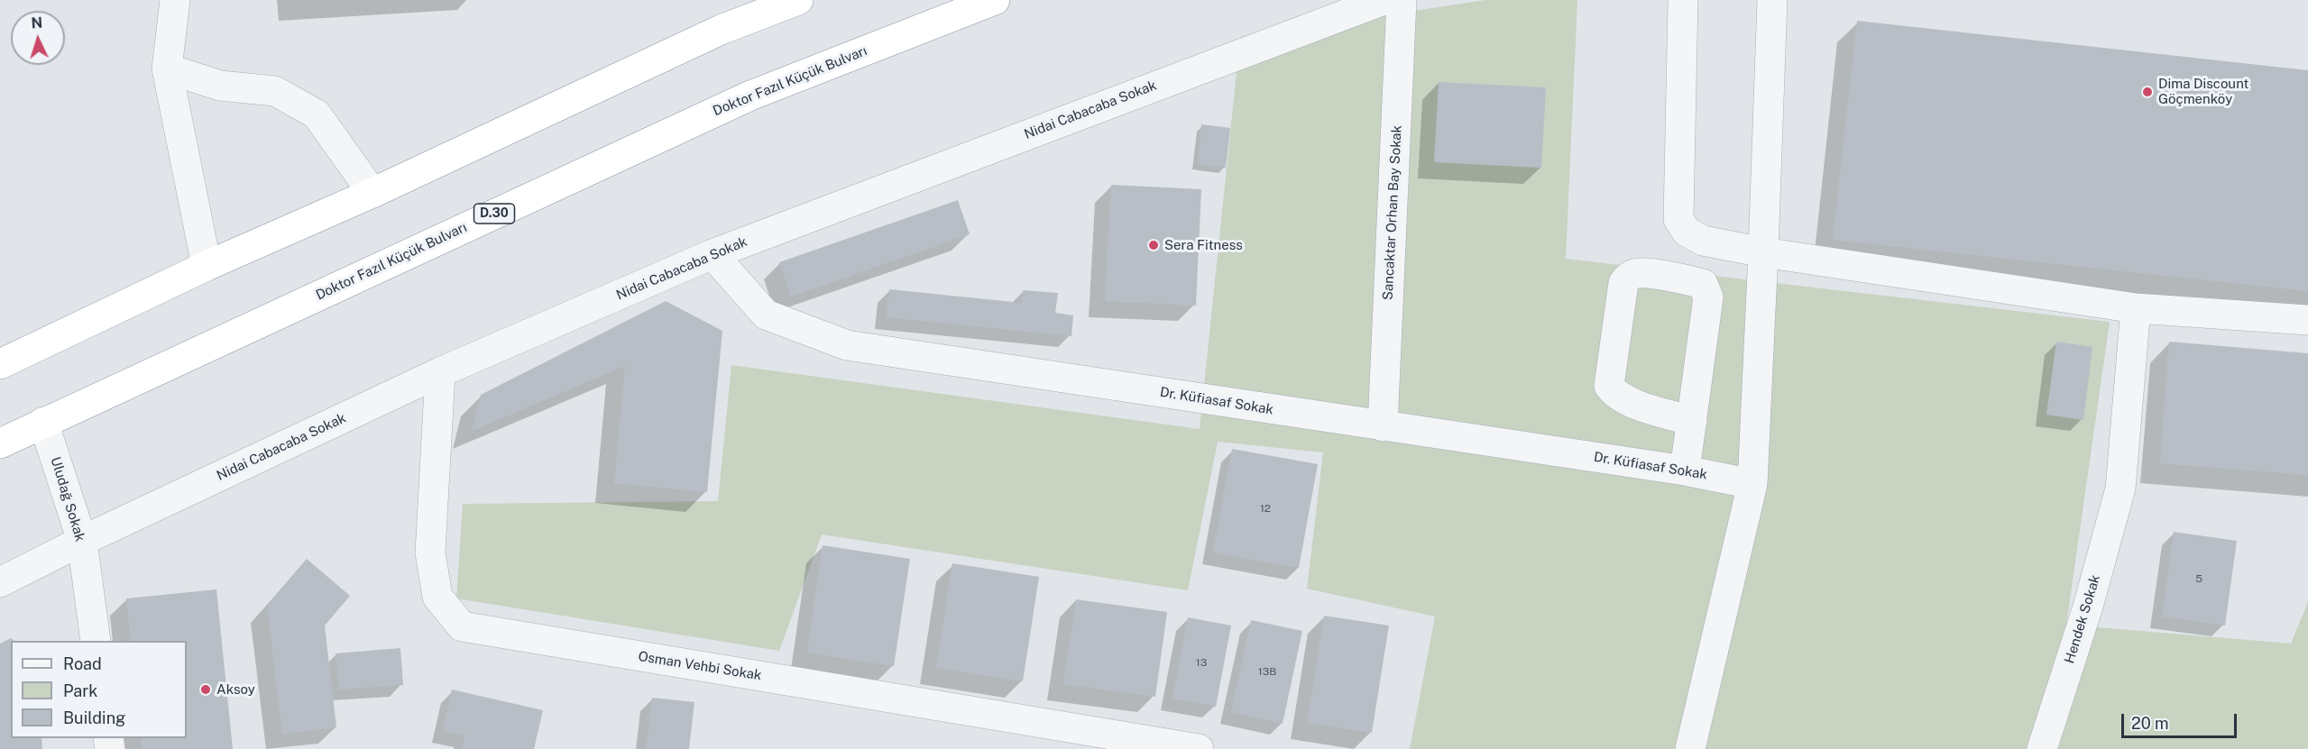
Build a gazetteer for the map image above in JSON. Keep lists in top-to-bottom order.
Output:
{
  "streets": {
    "highway": ["Doktor Fazıl Küçük Bulvarı", "D.30"],
    "street": [
      "Nidai Cabacaba Sokak",
      "Sancaktar Orhan Bay Sokak",
      "Dr. Küfiasaf Sokak",
      "Uludağ Sokak",
      "Hendek Sokak",
      "Osman Vehbi Sokak"
    ]
  },
  "crossings": [
    ["Doktor Fazıl Küçük Bulvarı", "Uludağ Sokak"],
    ["Nidai Cabacaba Sokak", "Dr. Küfiasaf Sokak"],
    ["Nidai Cabacaba Sokak", "Uludağ Sokak"],
    ["Nidai Cabacaba Sokak", "Osman Vehbi Sokak"],
    ["Sancaktar Orhan Bay Sokak", "Dr. Küfiasaf Sokak"]
  ],
  "places": ["Dima Discount Göçmenköy", "Sera Fitness", "Aksoy"],
  "house_numbers": [
    "12",
    "5",
    "13",
    "13B"
  ],
  "legend": ["Road", "Park", "Building"],
  "scale_bar": "20 m",
  "north": "top"
}
